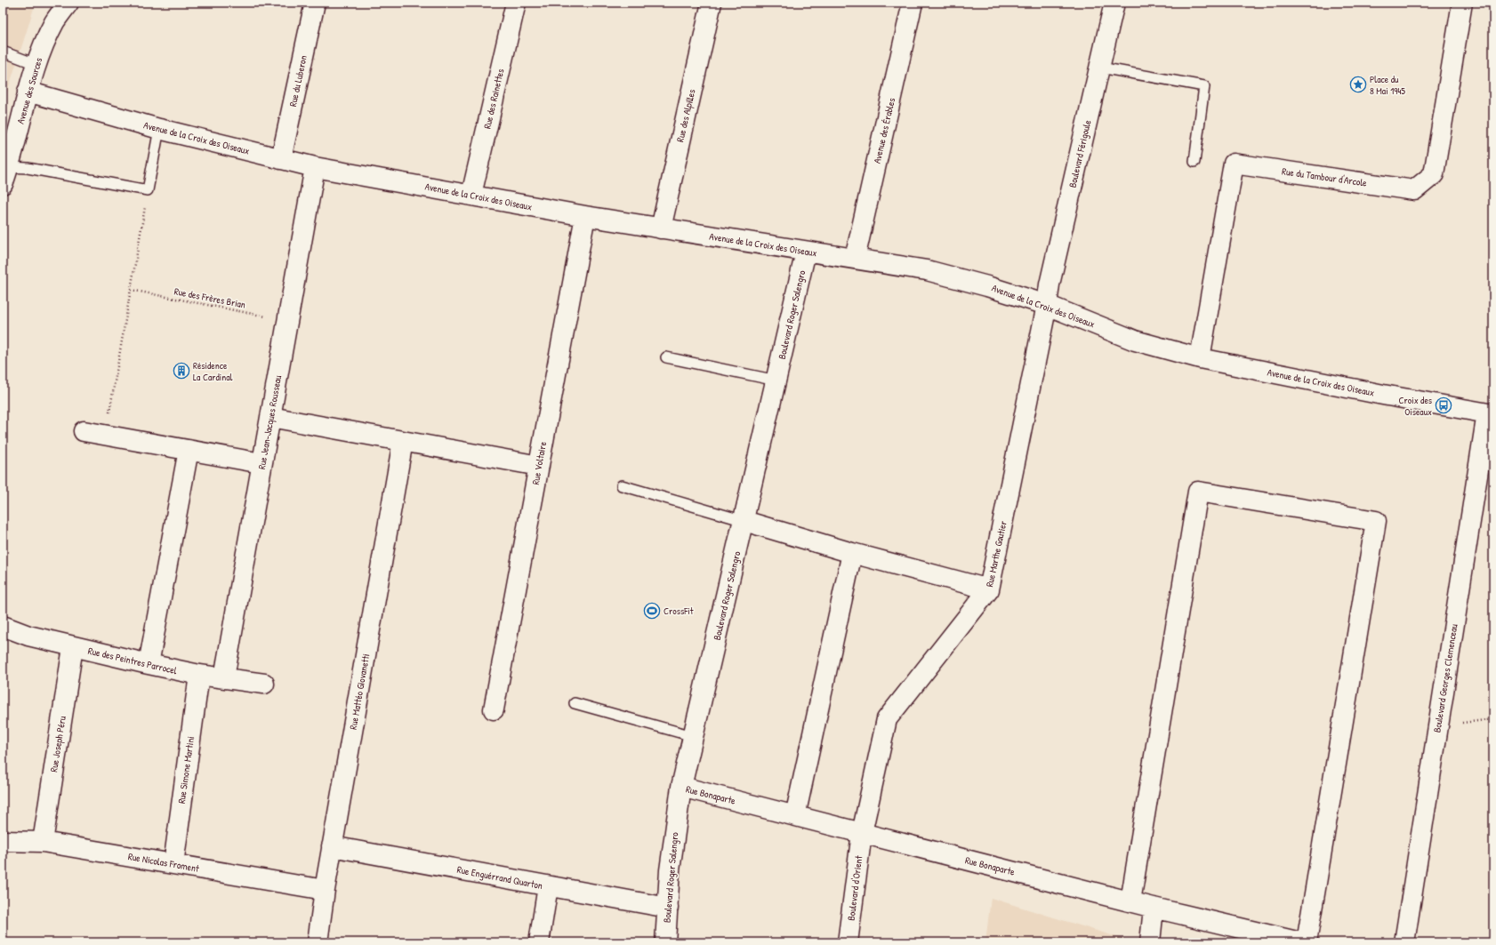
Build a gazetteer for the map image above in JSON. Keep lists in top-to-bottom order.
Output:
{
  "streets": {
    "street": [
      "Rue du Luberon",
      "Avenue des Sources",
      "Rue des Rainettes",
      "Rue des Alpilles",
      "Avenue des Érables",
      "Avenue de la Croix des Oiseaux",
      "Boulevard Férigoule",
      "Rue du Tambour d'Arcole",
      "Boulevard Roger Salengro",
      "Rue Jean-Jacques Rousseau",
      "Rue Voltaire",
      "Rue Marthe Gautier",
      "Rue des Peintres Parrocel",
      "Boulevard Georges Clemenceau",
      "Rue Mattéo Giovanetti",
      "Rue Joseph Péru",
      "Rue Simone Martini",
      "Rue Bonaparte",
      "Rue Nicolas Froment",
      "Rue Enguérrand Quarton",
      "Boulevard d'Orient"
    ],
    "path": ["Rue des Frères Brian"]
  },
  "crossings": [
    ["Rue du Luberon", "Avenue de la Croix des Oiseaux"],
    ["Avenue des Sources", "Avenue de la Croix des Oiseaux"],
    ["Rue des Rainettes", "Avenue de la Croix des Oiseaux"],
    ["Rue des Alpilles", "Avenue de la Croix des Oiseaux"],
    ["Avenue des Érables", "Avenue de la Croix des Oiseaux"],
    ["Avenue de la Croix des Oiseaux", "Boulevard Férigoule"],
    ["Avenue de la Croix des Oiseaux", "Rue du Tambour d'Arcole"],
    ["Avenue de la Croix des Oiseaux", "Boulevard Roger Salengro"],
    ["Avenue de la Croix des Oiseaux", "Rue Jean-Jacques Rousseau"],
    ["Avenue de la Croix des Oiseaux", "Rue Voltaire"],
    ["Avenue de la Croix des Oiseaux", "Rue Marthe Gautier"],
    ["Avenue de la Croix des Oiseaux", "Boulevard Georges Clemenceau"],
    ["Boulevard Férigoule", "Rue Marthe Gautier"],
    ["Rue des Frères Brian", "Rue Jean-Jacques Rousseau"],
    ["Boulevard Roger Salengro", "Rue Bonaparte"],
    ["Boulevard Roger Salengro", "Rue Enguérrand Quarton"],
    ["Rue Jean-Jacques Rousseau", "Rue des Peintres Parrocel"],
    ["Rue Marthe Gautier", "Rue Bonaparte"],
    ["Rue Marthe Gautier", "Boulevard d'Orient"],
    ["Rue des Peintres Parrocel", "Rue Joseph Péru"],
    ["Rue des Peintres Parrocel", "Rue Simone Martini"],
    ["Rue Mattéo Giovanetti", "Rue Nicolas Froment"],
    ["Rue Mattéo Giovanetti", "Rue Enguérrand Quarton"],
    ["Rue Joseph Péru", "Rue Nicolas Froment"],
    ["Rue Simone Martini", "Rue Nicolas Froment"],
    ["Rue Bonaparte", "Boulevard d'Orient"]
  ],
  "places": {
    "place": ["Place du 8 Mai 1945"],
    "building": ["Résidence La Cardinal"],
    "bus stop": ["Croix des Oiseaux"],
    "sports": ["CrossFit"]
  }
}
